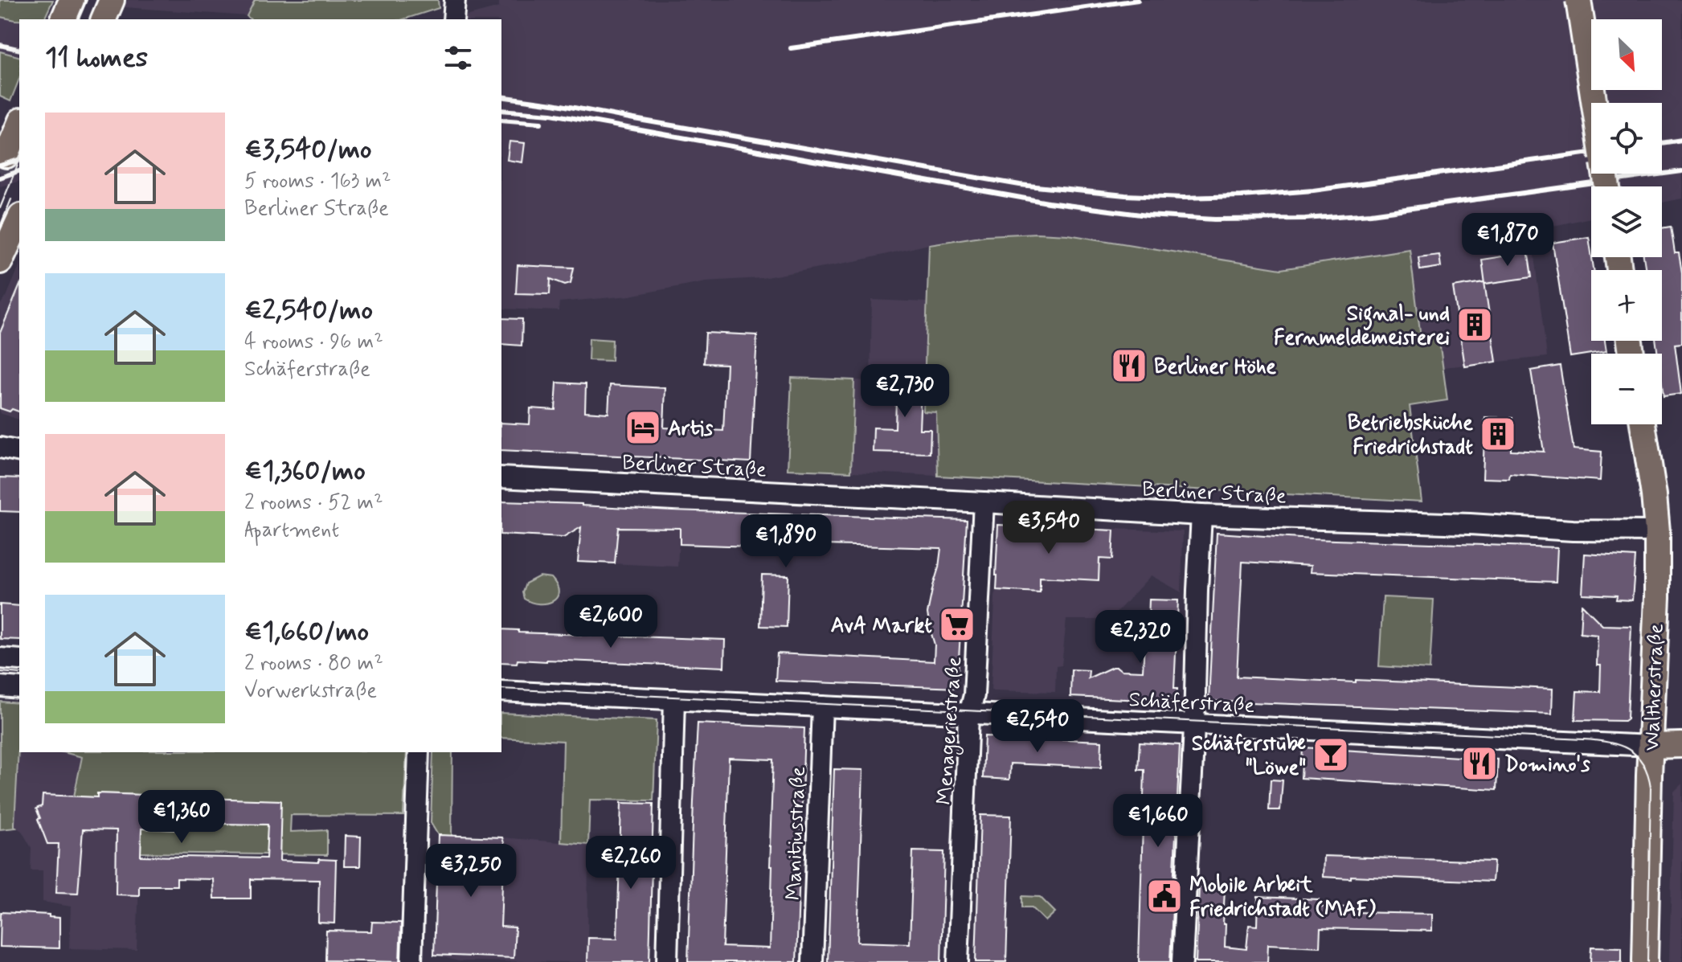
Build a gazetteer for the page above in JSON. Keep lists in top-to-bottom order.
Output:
{
  "streets": {
    "main road": ["Waltherstraße"],
    "street": [
      "Berliner Straße",
      "Schäferstraße",
      "Menageriestraße",
      "Manitiusstraße"
    ]
  },
  "crossings": [
    ["Berliner Straße", "Waltherstraße"],
    ["Berliner Straße", "Menageriestraße"],
    ["Waltherstraße", "Schäferstraße"],
    ["Schäferstraße", "Menageriestraße"],
    ["Schäferstraße", "Manitiusstraße"]
  ],
  "places": {
    "building": ["Signal- und Fernmeldemeisterei", "Betriebsküche Friedrichstadt"],
    "restaurant": ["Berliner Höhe", "Domino's"],
    "hotel": ["Artis"],
    "supermarket": ["AvA Markt"],
    "bar": ["Schäferstube \"Löwe\""],
    "public building": ["Mobile Arbeit Friedrichstadt (MAF)"]
  },
  "north": "bottom right",
  "page": {
    "map_buttons": ["+", "−"],
    "heading": "11 homes",
    "list": [
      {
        "name": "€3,540/mo",
        "note": "5 rooms · 163 m² · Berliner Straße"
      },
      {
        "name": "€2,540/mo",
        "note": "4 rooms · 96 m² · Schäferstraße"
      },
      {
        "name": "€1,360/mo",
        "note": "2 rooms · 52 m² · Apartment"
      },
      {
        "name": "€1,660/mo",
        "note": "2 rooms · 80 m² · Vorwerkstraße"
      }
    ],
    "price": [
      "€1,870",
      "€2,730",
      "€3,540",
      "€1,890",
      "€2,600",
      "€2,320",
      "€2,540",
      "€1,360",
      "€1,660",
      "€2,260",
      "€3,250"
    ]
  }
}
